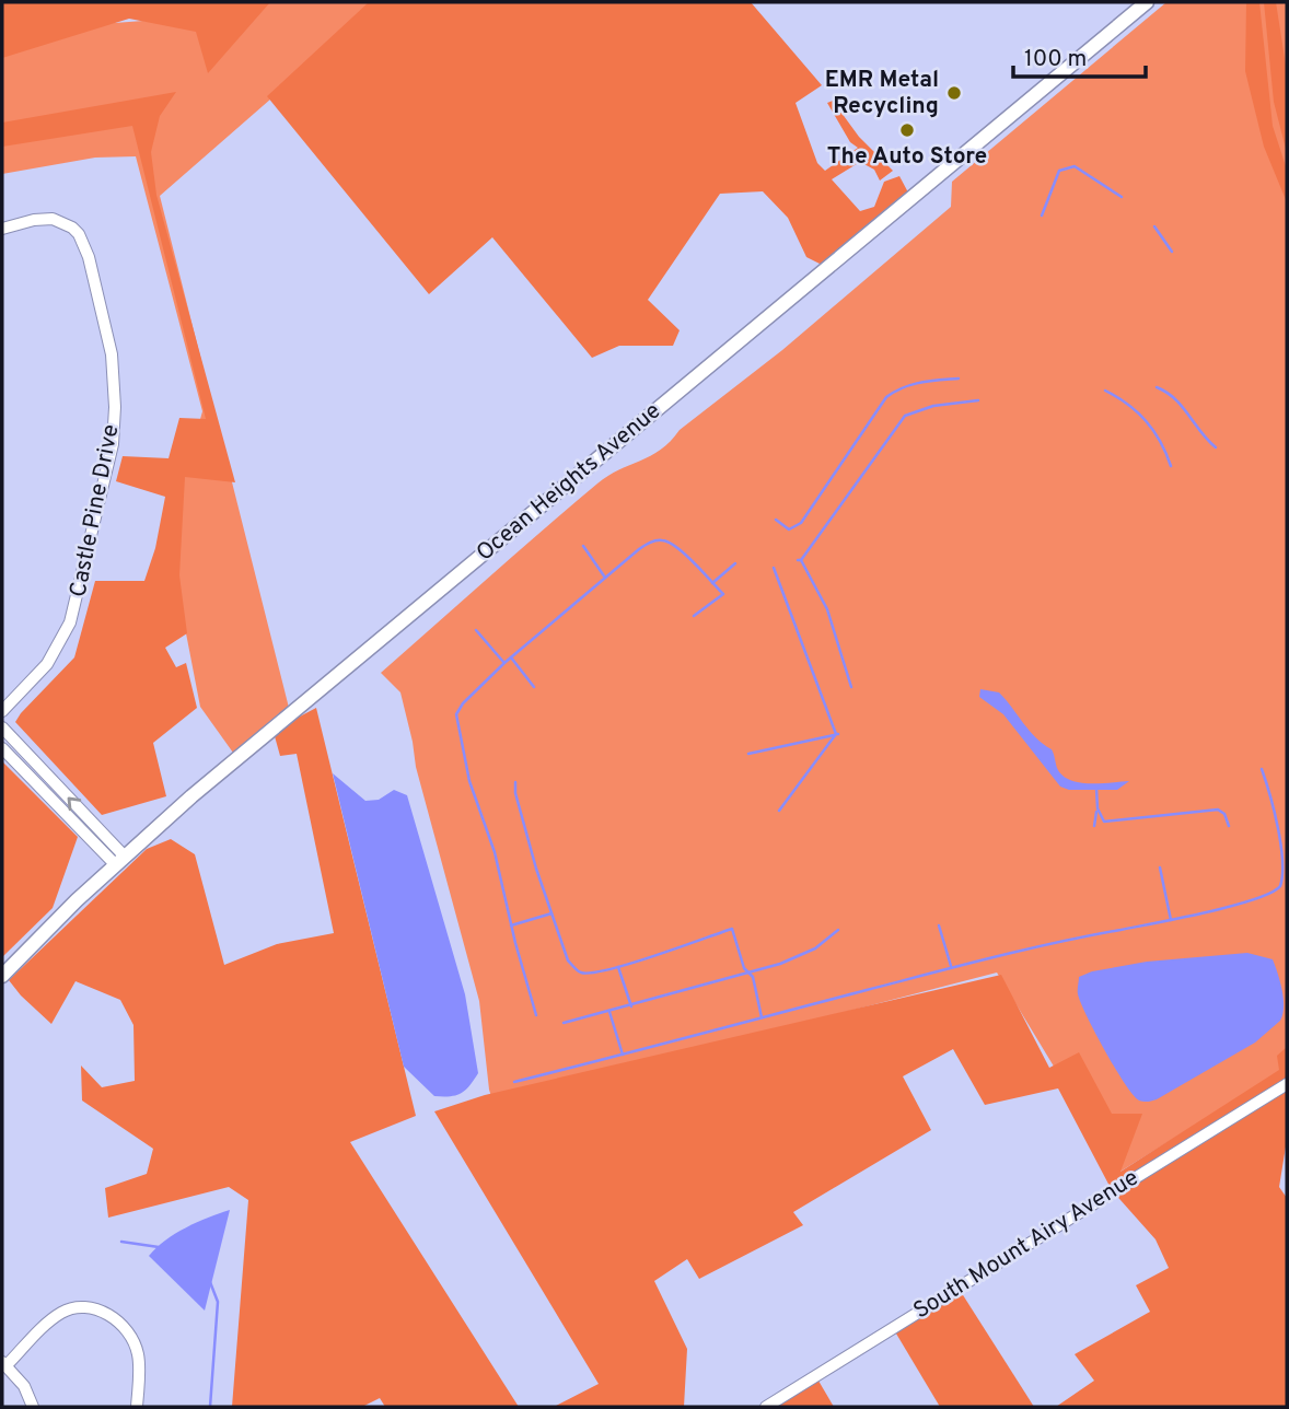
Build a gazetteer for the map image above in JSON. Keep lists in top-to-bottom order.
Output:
{
  "streets": {
    "main road": ["Ocean Heights Avenue"],
    "street": ["Castle Pine Drive", "South Mount Airy Avenue"]
  },
  "places": ["EMR Metal Recycling", "The Auto Store"],
  "scale_bar": "100 m"
}
